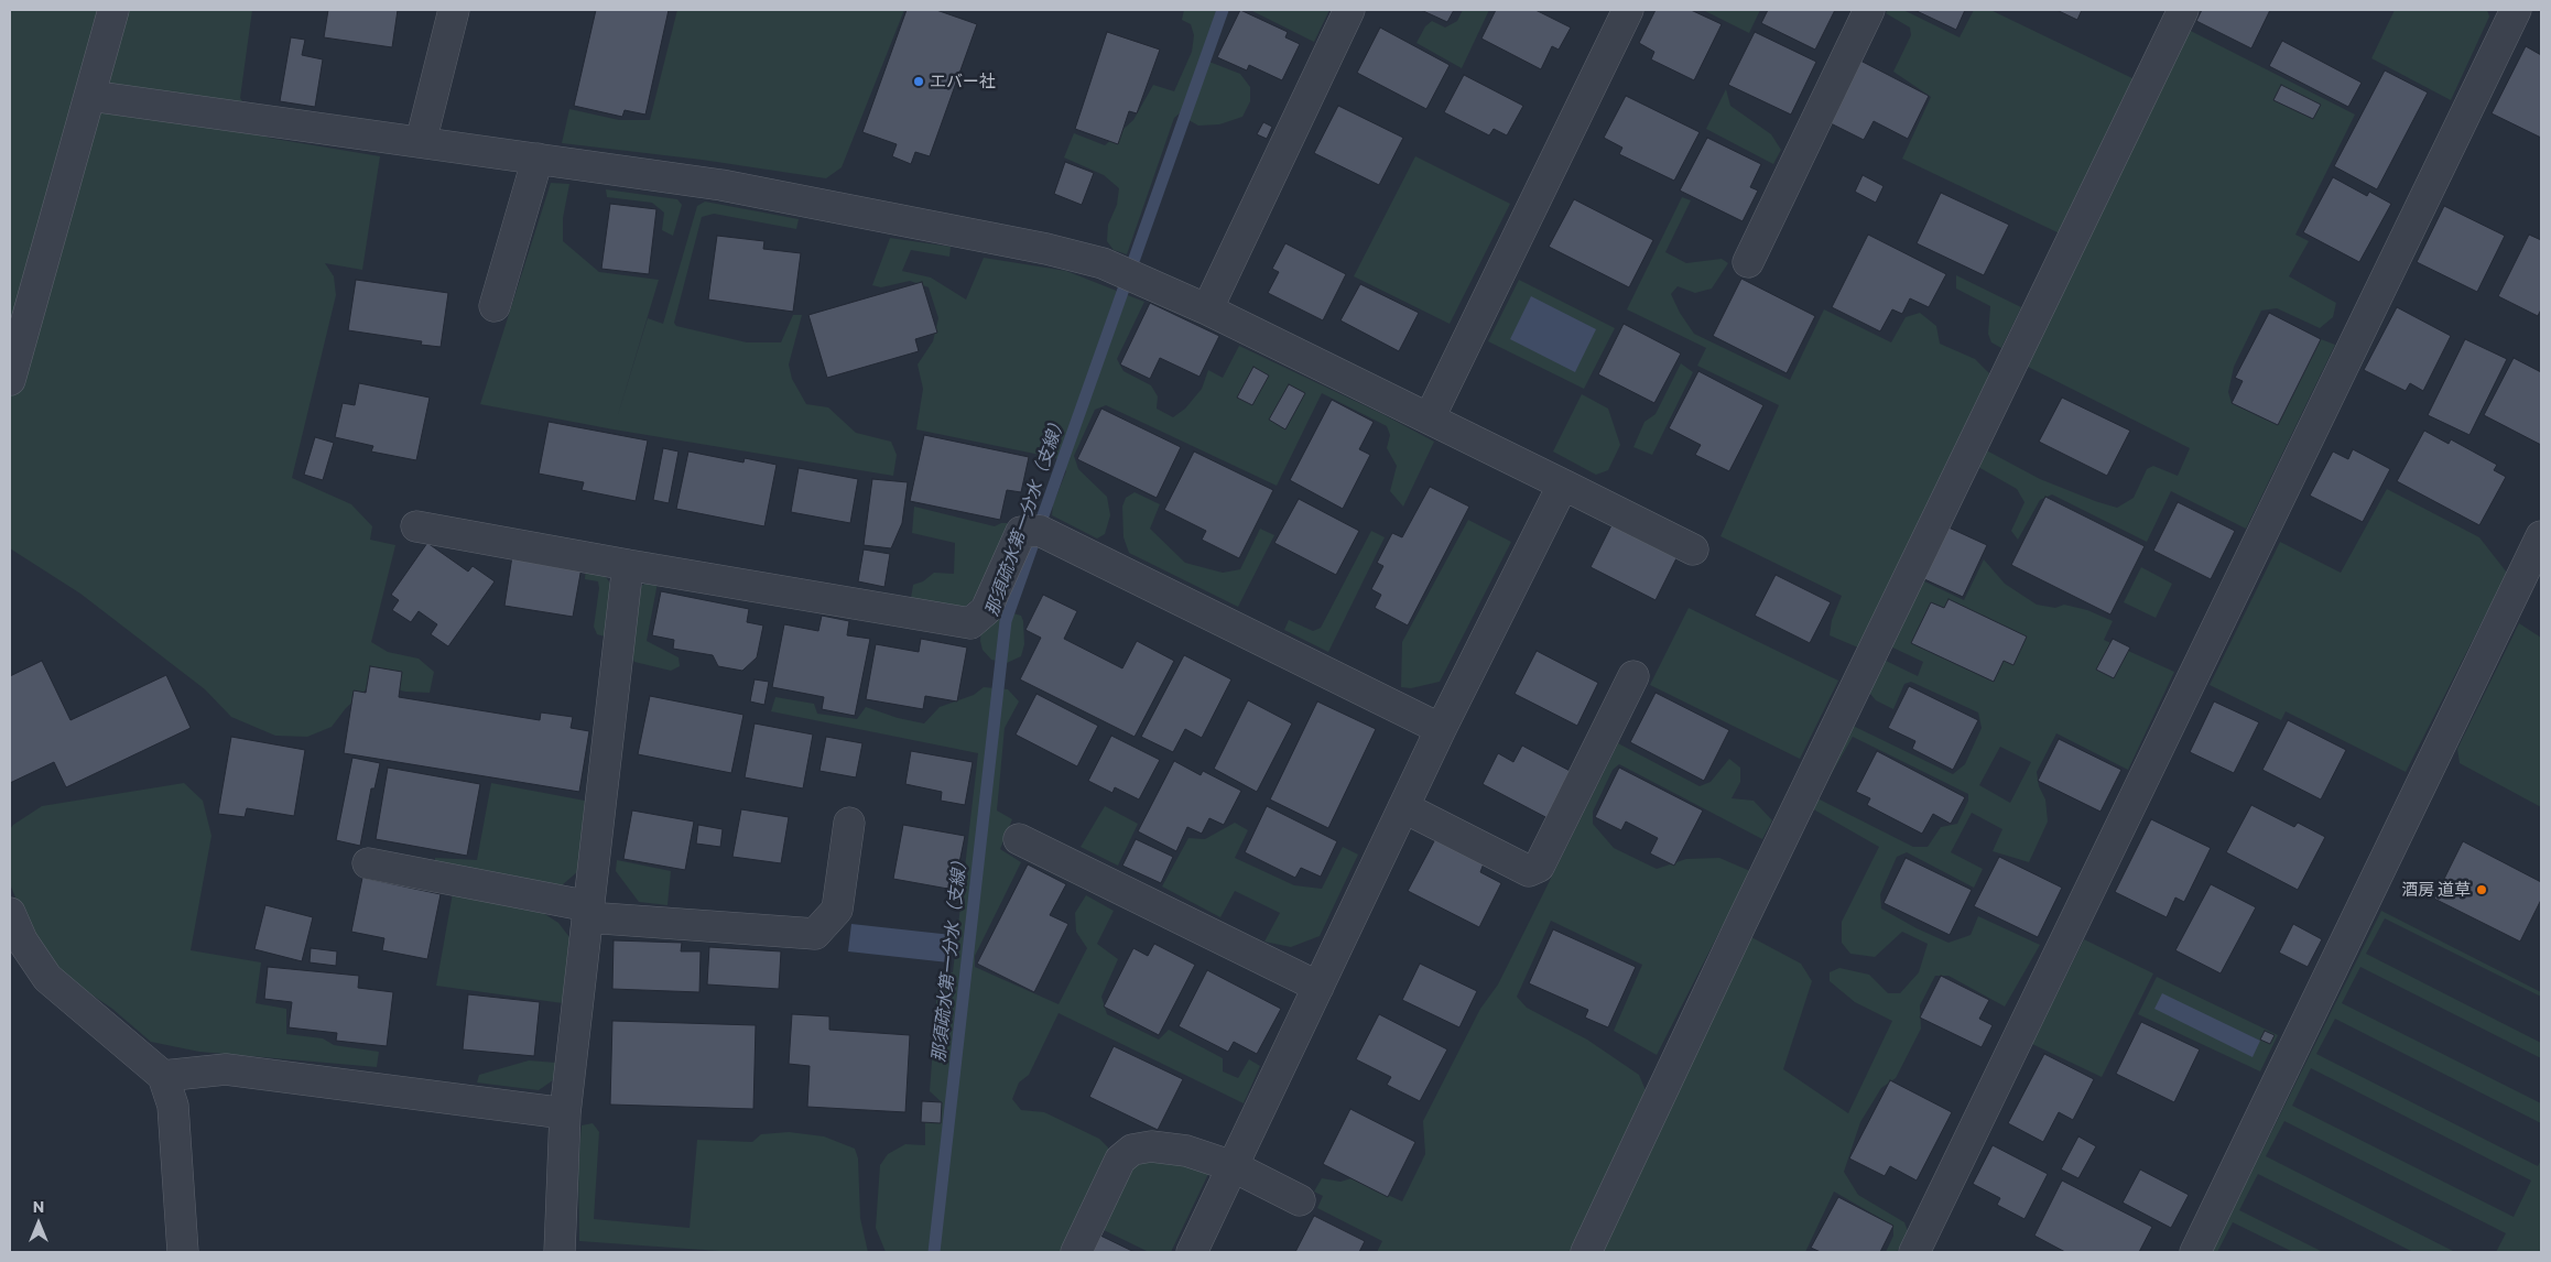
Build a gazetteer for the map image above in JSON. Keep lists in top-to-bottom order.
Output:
{
  "water": ["那須疏水第一分水（支線）"],
  "places": ["エバー社", "酒房 道草"],
  "north": "top"
}
